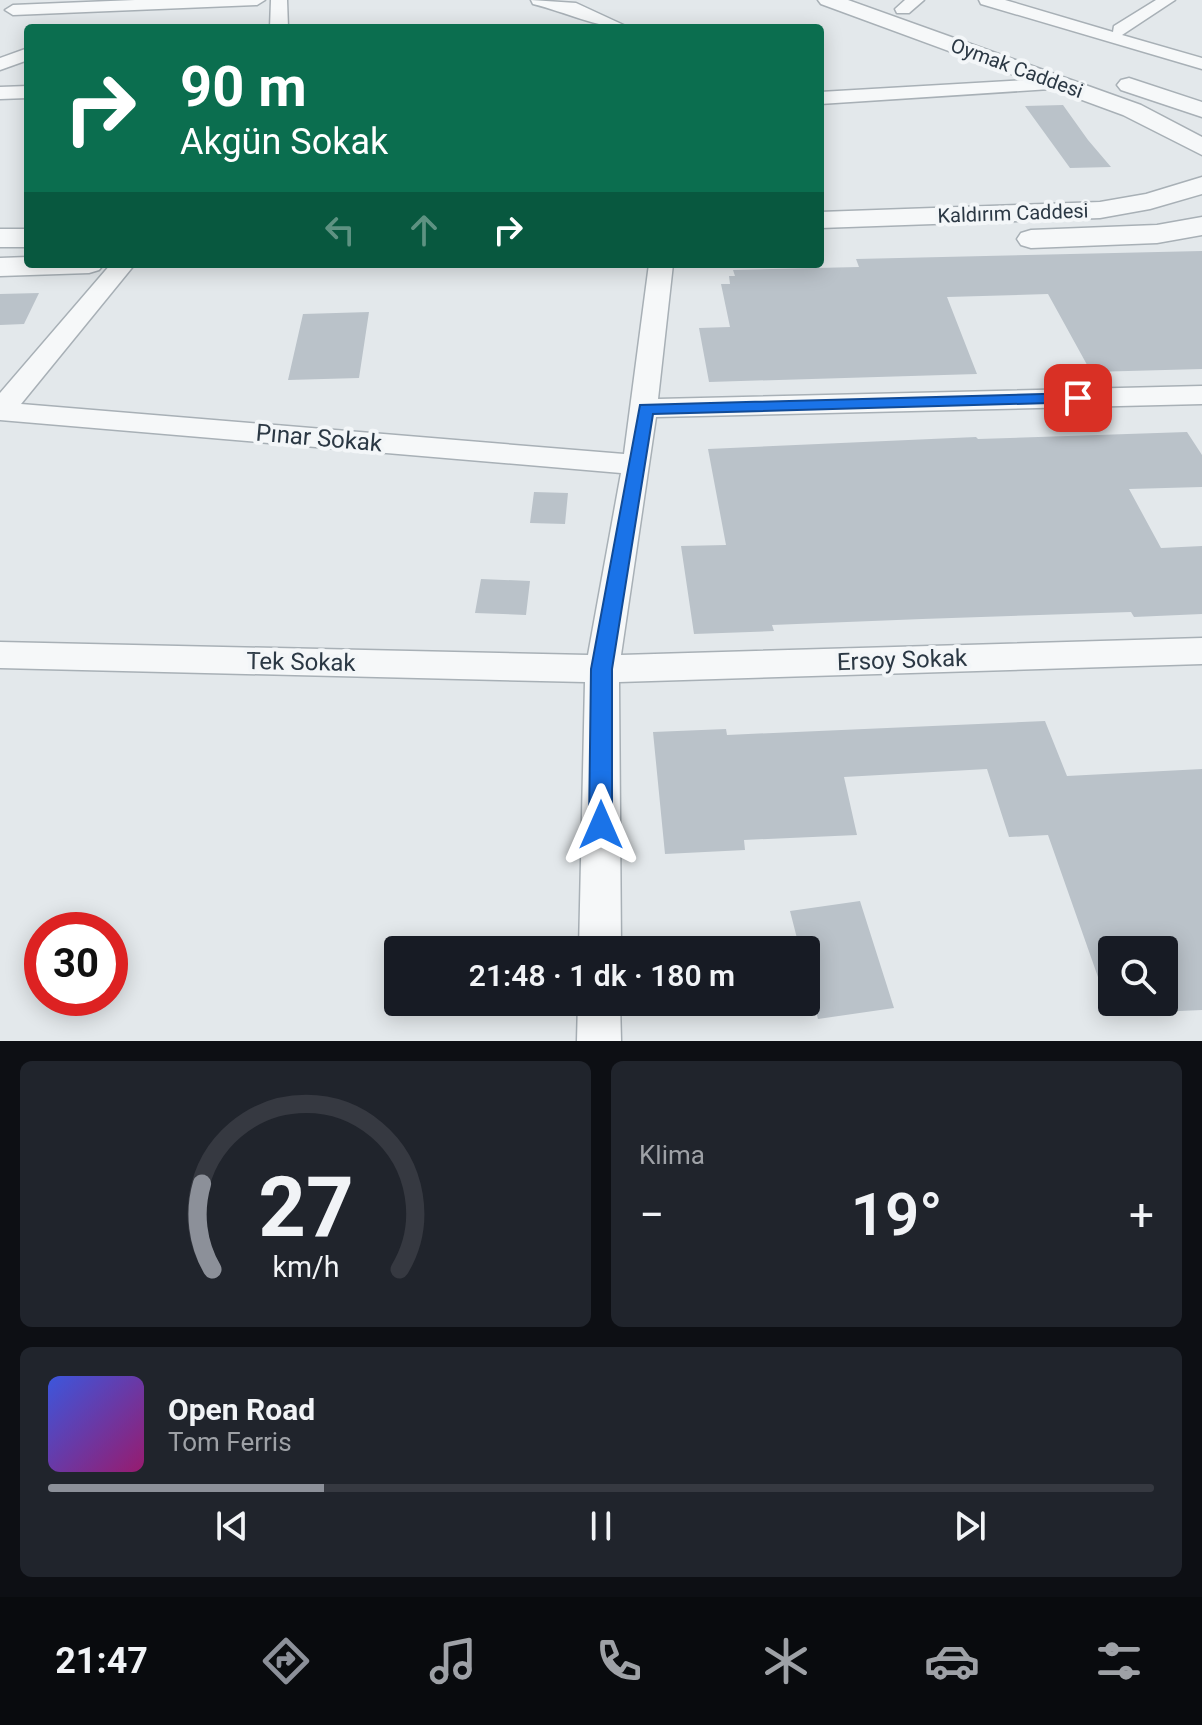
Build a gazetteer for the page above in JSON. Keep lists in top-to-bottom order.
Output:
{
  "streets": {
    "street": [
      "Oymak Caddesi",
      "Kaldırım Caddesi",
      "Pınar Sokak",
      "Ersoy Sokak",
      "Tek Sokak"
    ]
  },
  "crossings": [
    ["Ersoy Sokak", "Tek Sokak"]
  ],
  "page": {
    "turn": ["90 m", "Akgün Sokak"],
    "limit": "30",
    "trip": "21:48 · 1 dk · 180 m",
    "tile": "Klima",
    "heat": ["−", "19°", "+"],
    "song": ["Open Road", "Tom Ferris"],
    "tabs": "21:47",
    "gauge": ["27", "km/h"]
  }
}
